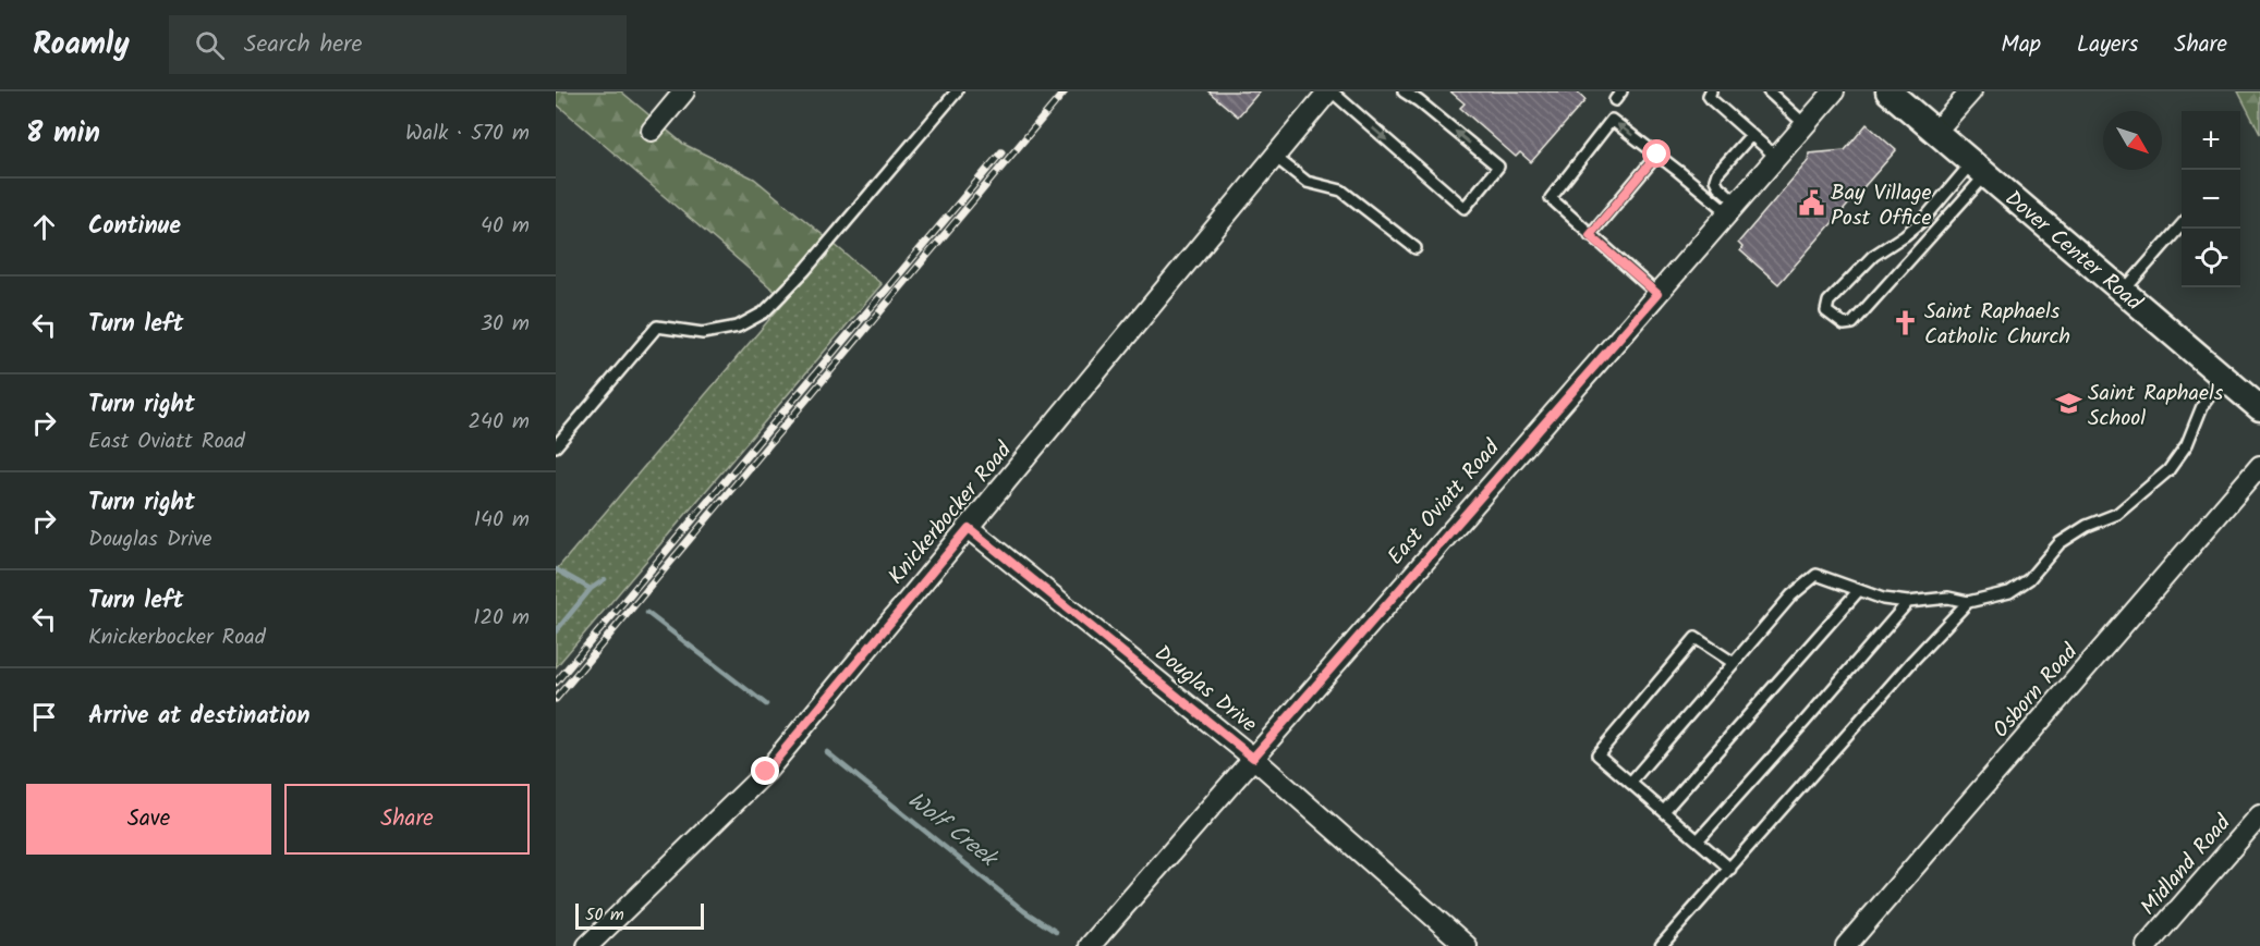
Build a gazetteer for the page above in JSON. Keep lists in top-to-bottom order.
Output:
{
  "streets": {
    "street": [
      "Dover Center Road",
      "East Oviatt Road",
      "Knickerbocker Road",
      "Douglas Drive",
      "Osborn Road",
      "Midland Road"
    ]
  },
  "crossings": [
    ["East Oviatt Road", "Douglas Drive"],
    ["Knickerbocker Road", "Douglas Drive"]
  ],
  "water": ["Wolf Creek"],
  "places": {
    "public building": ["Bay Village Post Office"],
    "church": ["Saint Raphaels Catholic Church"],
    "school or university": ["Saint Raphaels School"]
  },
  "scale_bar": "50 m",
  "north": "bottom right",
  "page": {
    "header": "Roamly",
    "search": "Search here",
    "nav": ["Map", "Layers", "Share"],
    "heading": ["8 min", "Walk · 570 m"],
    "map_buttons": ["+", "−"],
    "list": [
      ["Continue", "40 m"],
      ["Turn left", "30 m"],
      ["Turn right", "East Oviatt Road", "240 m"],
      ["Turn right", "Douglas Drive", "140 m"],
      ["Turn left", "Knickerbocker Road", "120 m"],
      "Arrive at destination"
    ],
    "buttons": ["Save", "Share"],
    "scale": "50 m"
  }
}
